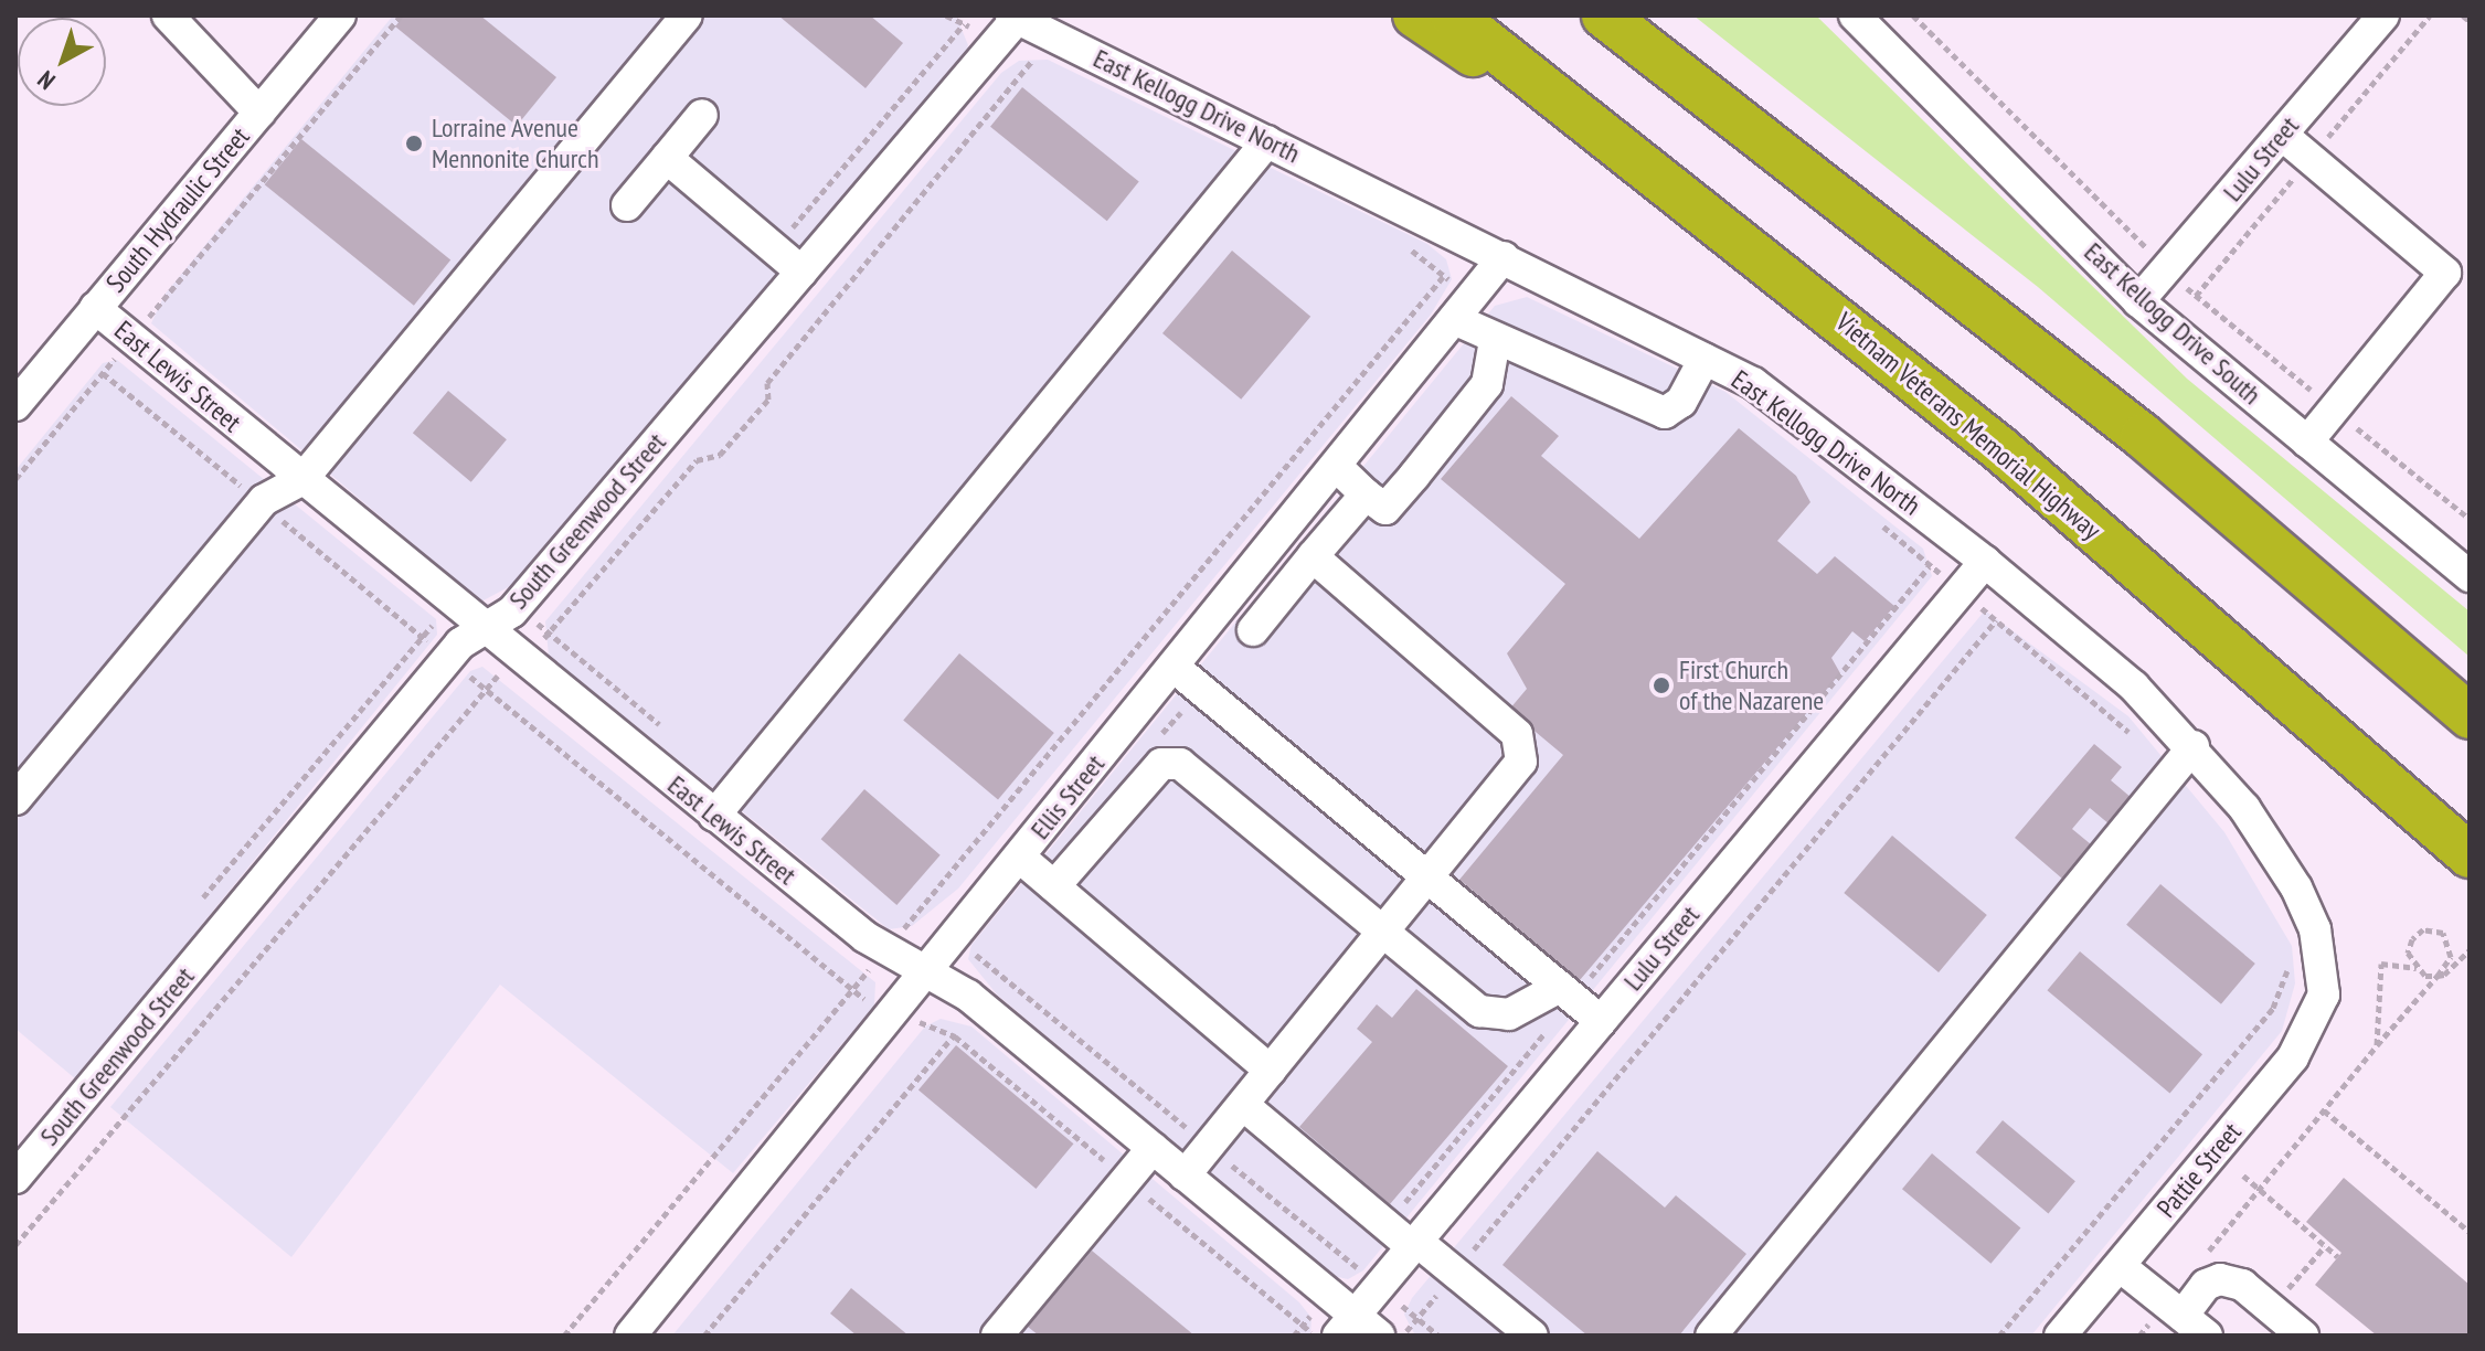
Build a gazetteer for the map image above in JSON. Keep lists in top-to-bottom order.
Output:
{
  "streets": {
    "highway": ["Vietnam Veterans Memorial Highway"],
    "street": [
      "East Kellogg Drive North",
      "Lulu Street",
      "South Hydraulic Street",
      "East Kellogg Drive South",
      "East Lewis Street",
      "South Greenwood Street",
      "Ellis Street",
      "Pattie Street"
    ]
  },
  "crossings": [
    ["East Kellogg Drive North", "Lulu Street"],
    ["East Kellogg Drive North", "South Greenwood Street"],
    ["East Kellogg Drive North", "Ellis Street"],
    ["East Kellogg Drive North", "Pattie Street"],
    ["Lulu Street", "East Kellogg Drive South"],
    ["Lulu Street", "East Lewis Street"],
    ["South Hydraulic Street", "East Lewis Street"],
    ["East Lewis Street", "South Greenwood Street"],
    ["East Lewis Street", "Ellis Street"]
  ],
  "places": ["Lorraine Avenue Mennonite Church", "First Church of the Nazarene"],
  "north": "bottom left"
}
